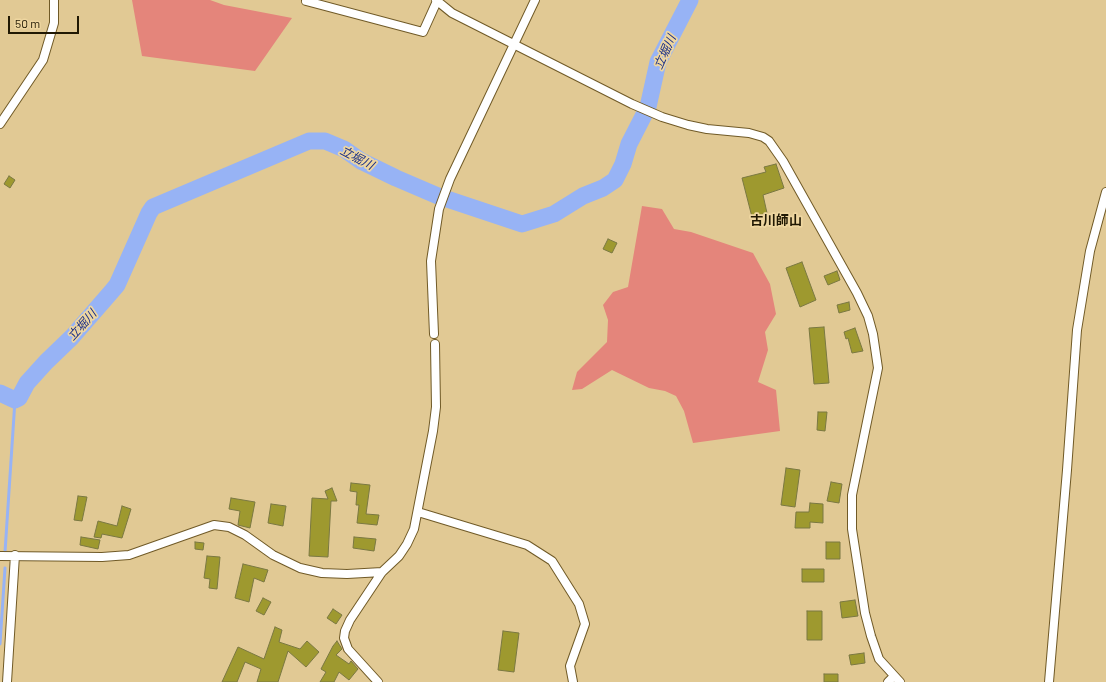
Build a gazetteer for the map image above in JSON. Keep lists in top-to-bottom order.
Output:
{
  "districts": ["古川師山"],
  "water": ["立堀川"],
  "scale_bar": "50 m"
}
